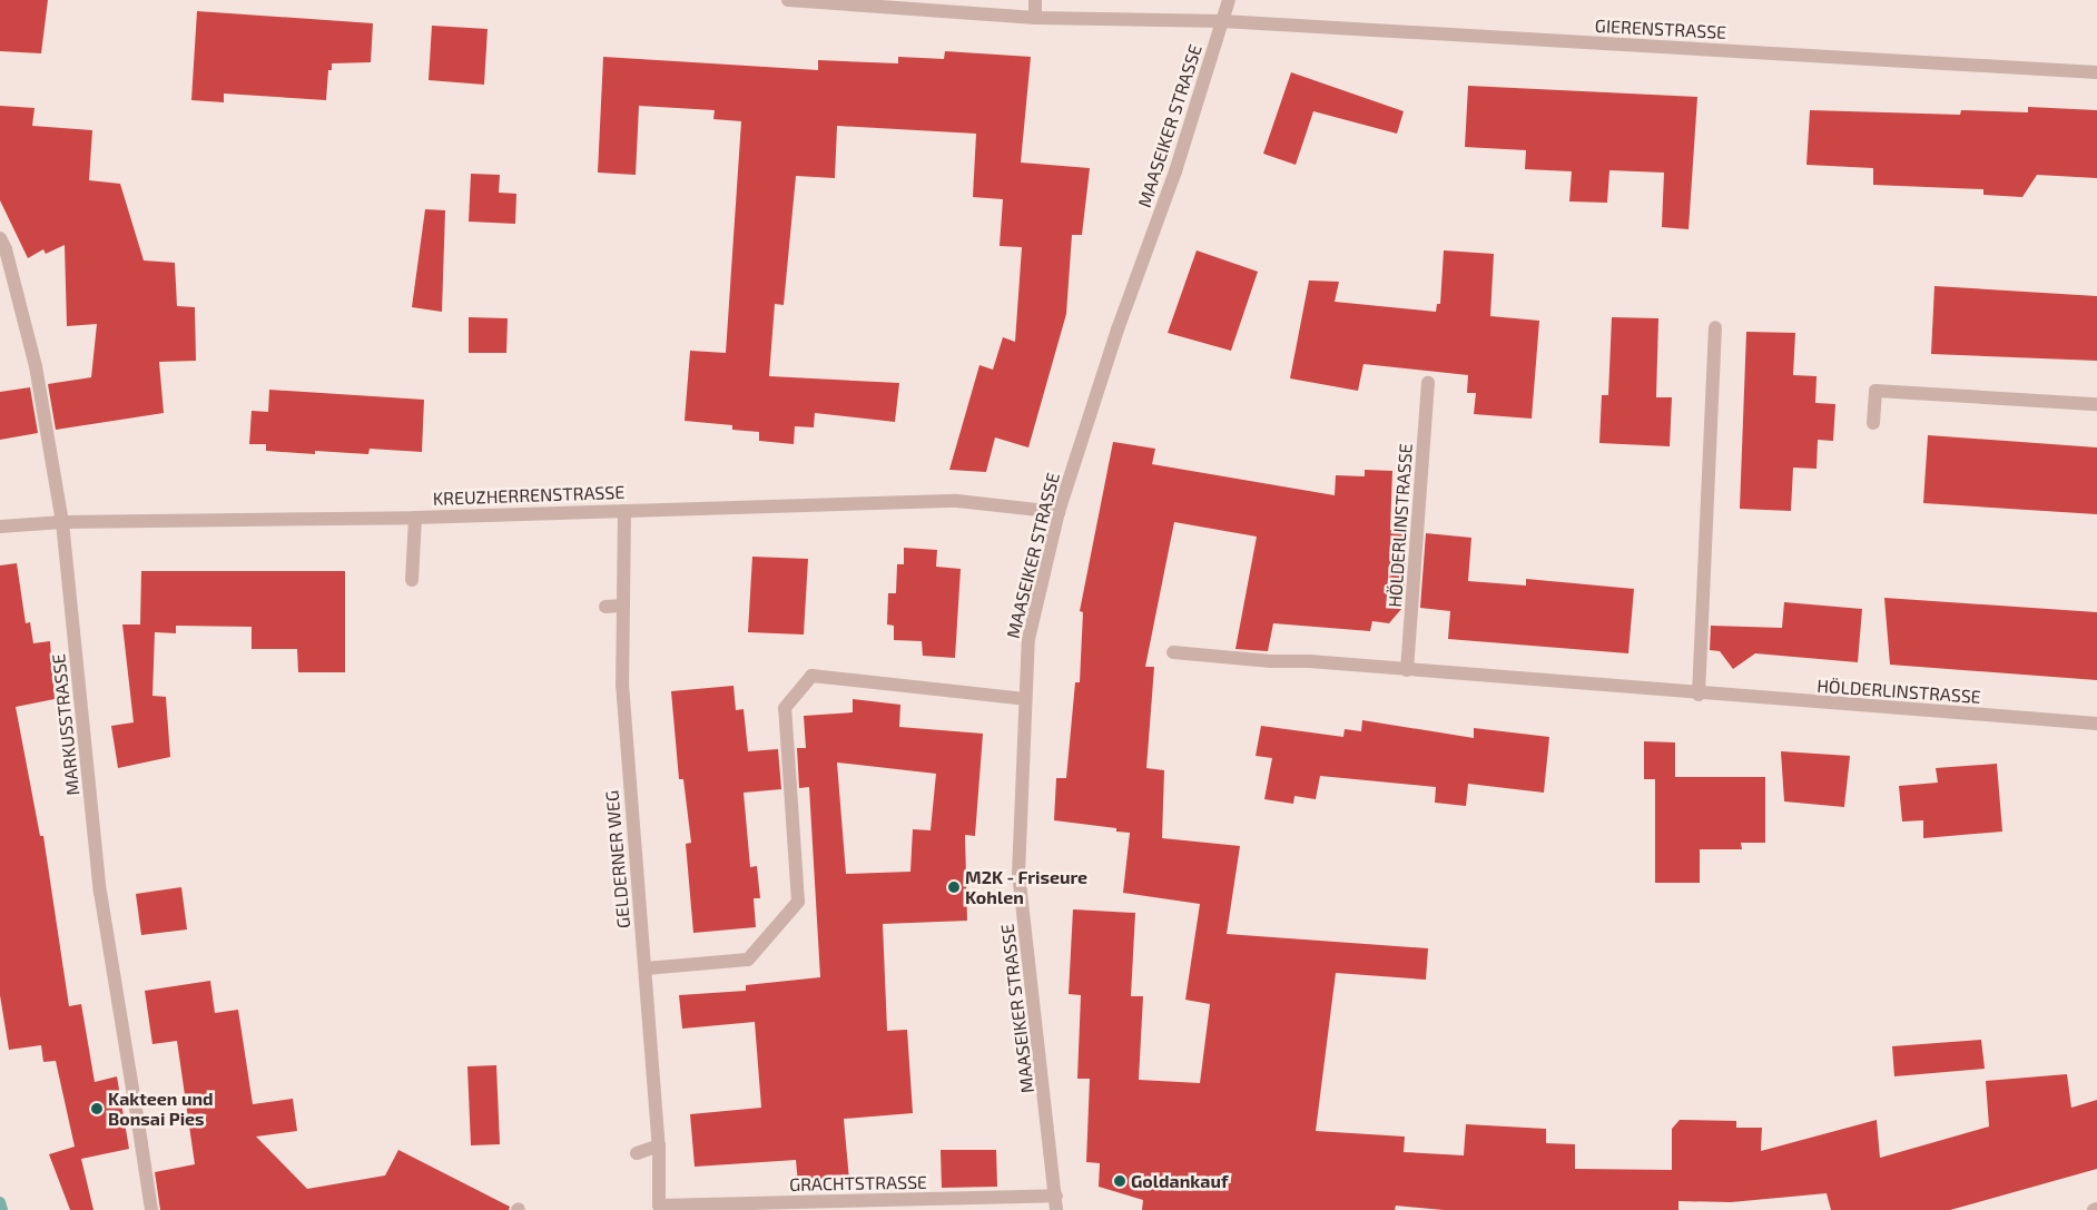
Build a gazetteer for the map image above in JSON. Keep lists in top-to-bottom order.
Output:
{
  "streets": {
    "street": [
      "GIERENSTRASSE",
      "MAASEIKER STRASSE",
      "KREUZHERRENSTRASSE",
      "HÖLDERLINSTRASSE",
      "MARKUSSTRASSE",
      "GELDERNER WEG",
      "GRACHTSTRASSE"
    ]
  },
  "crossings": [
    ["GIERENSTRASSE", "MAASEIKER STRASSE"],
    ["MAASEIKER STRASSE", "KREUZHERRENSTRASSE"],
    ["MAASEIKER STRASSE", "GRACHTSTRASSE"],
    ["KREUZHERRENSTRASSE", "MARKUSSTRASSE"],
    ["KREUZHERRENSTRASSE", "GELDERNER WEG"],
    ["GELDERNER WEG", "GRACHTSTRASSE"]
  ],
  "places": ["M2K - Friseure Kohlen", "Kakteen und Bonsai Pies", "Goldankauf"]
}
